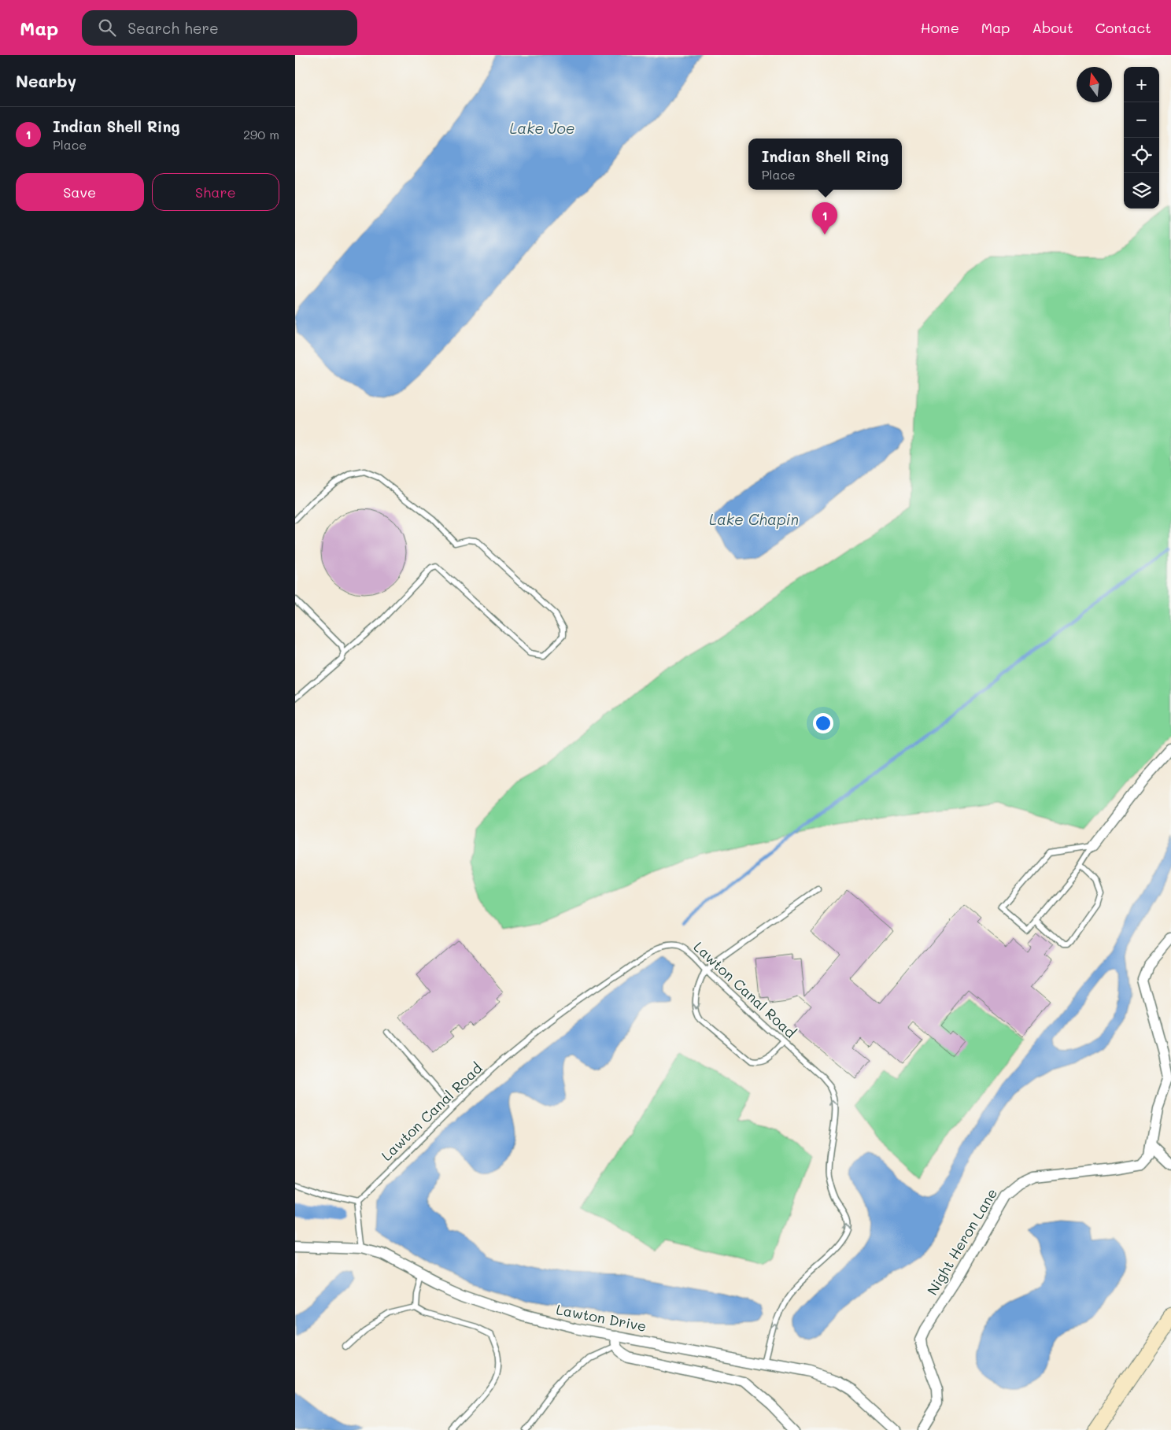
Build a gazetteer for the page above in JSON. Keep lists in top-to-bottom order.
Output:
{
  "streets": {
    "street": ["Night Heron Lane", "Lawton Drive"],
    "lane": ["Lawton Canal Road"]
  },
  "crossings": [
    ["Lawton Canal Road", "Lawton Drive"]
  ],
  "water": ["Lake Joe", "Lake Chapin"],
  "north": "top",
  "page": {
    "header": "Map",
    "search": "Search here",
    "nav": [
      "Home",
      "Map",
      "About",
      "Contact"
    ],
    "heading": "Nearby",
    "map_buttons": ["+", "−"],
    "list": [
      {
        "mark": "1",
        "name": "Indian Shell Ring",
        "note": "Place",
        "value": "290 m"
      }
    ],
    "popup": ["Indian Shell Ring", "Place"],
    "buttons": ["Save", "Share"],
    "pins": "1"
  }
}
